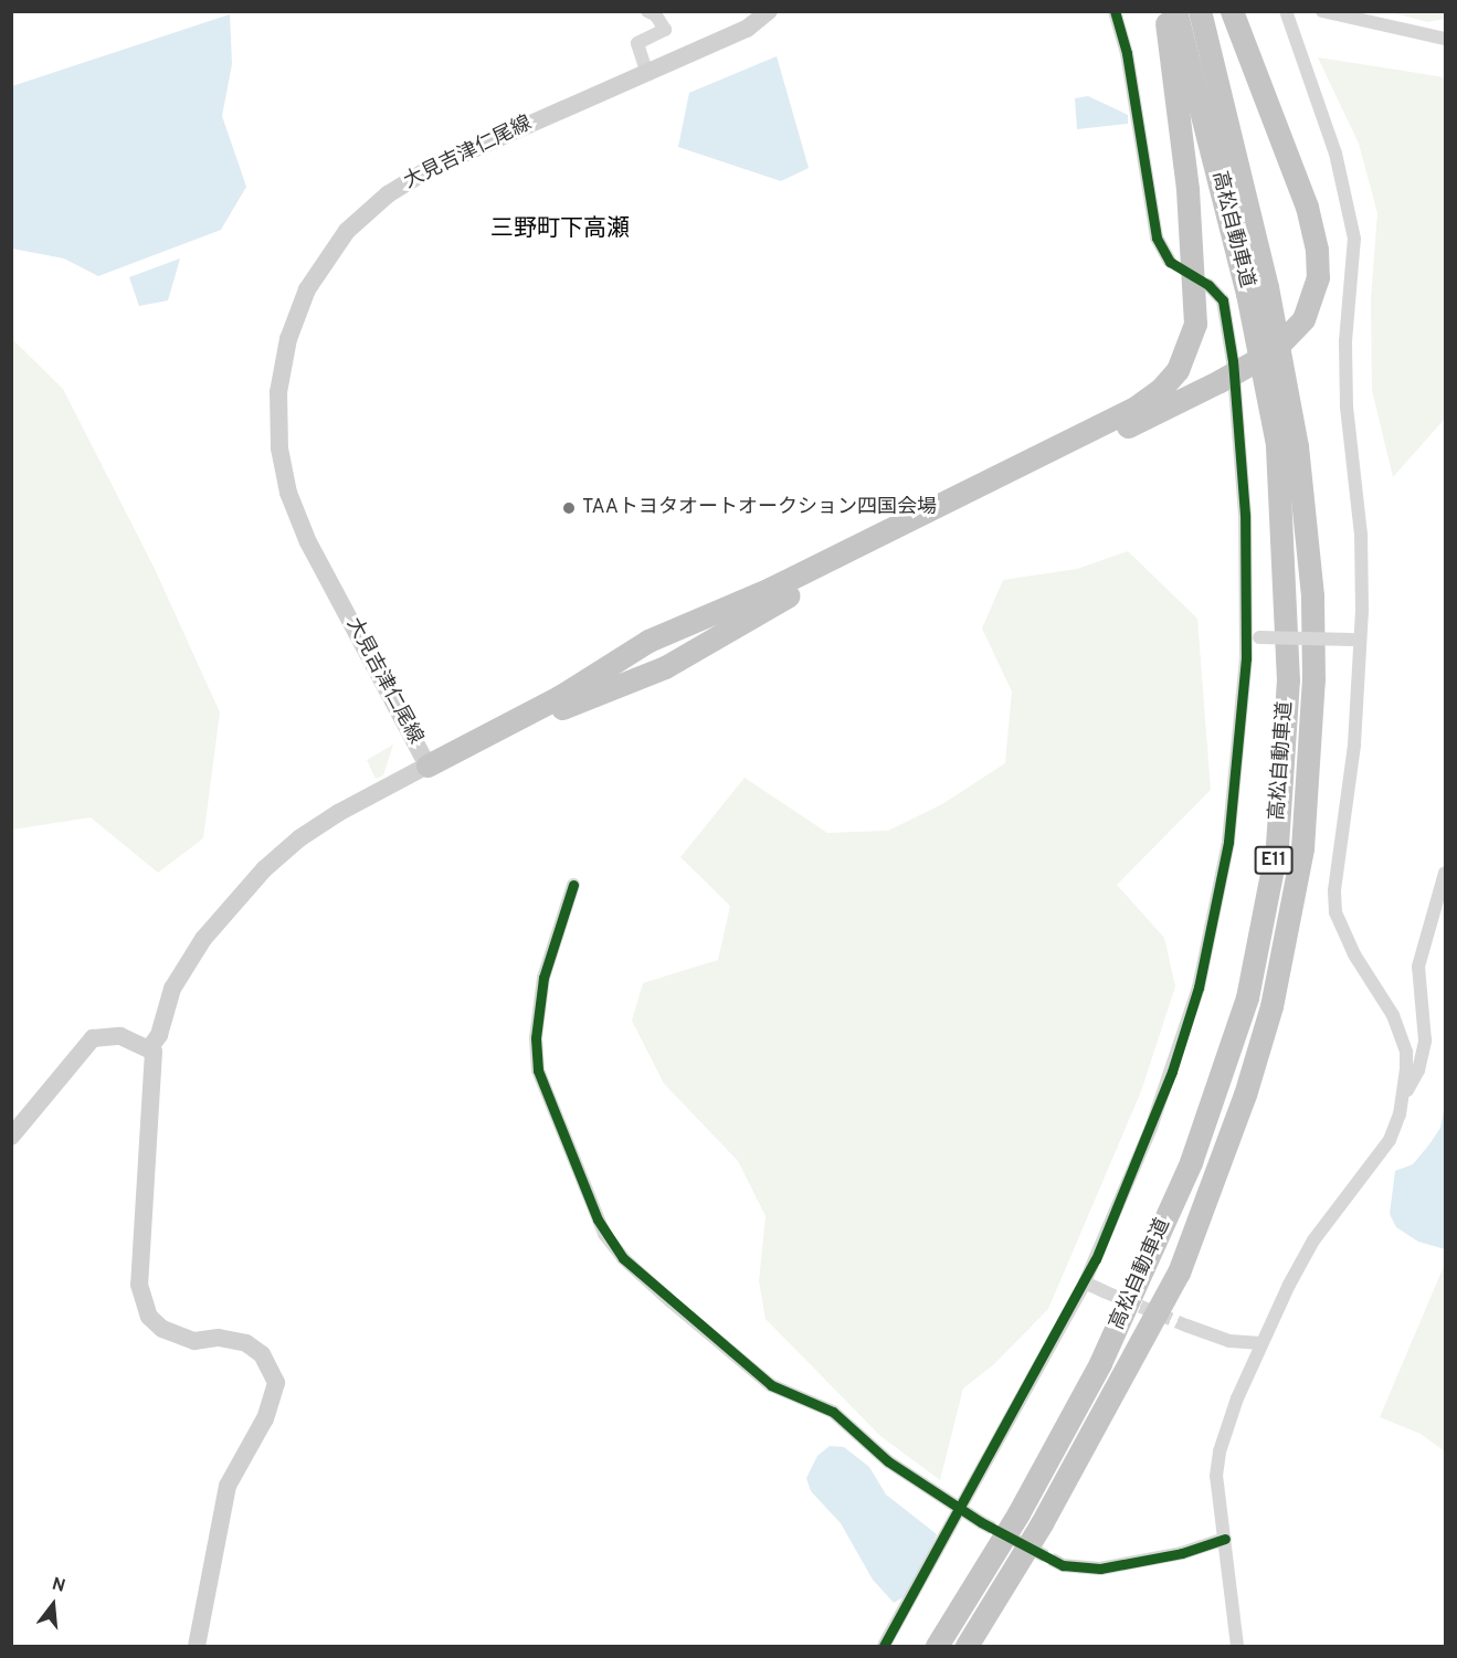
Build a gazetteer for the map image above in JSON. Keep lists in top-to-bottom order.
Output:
{
  "streets": {
    "highway": ["高松自動車道", "E11"],
    "street": ["大見吉津仁尾線"]
  },
  "districts": ["三野町下高瀬"],
  "places": ["TAAトヨタオートオークション四国会場"],
  "north": "top"
}
